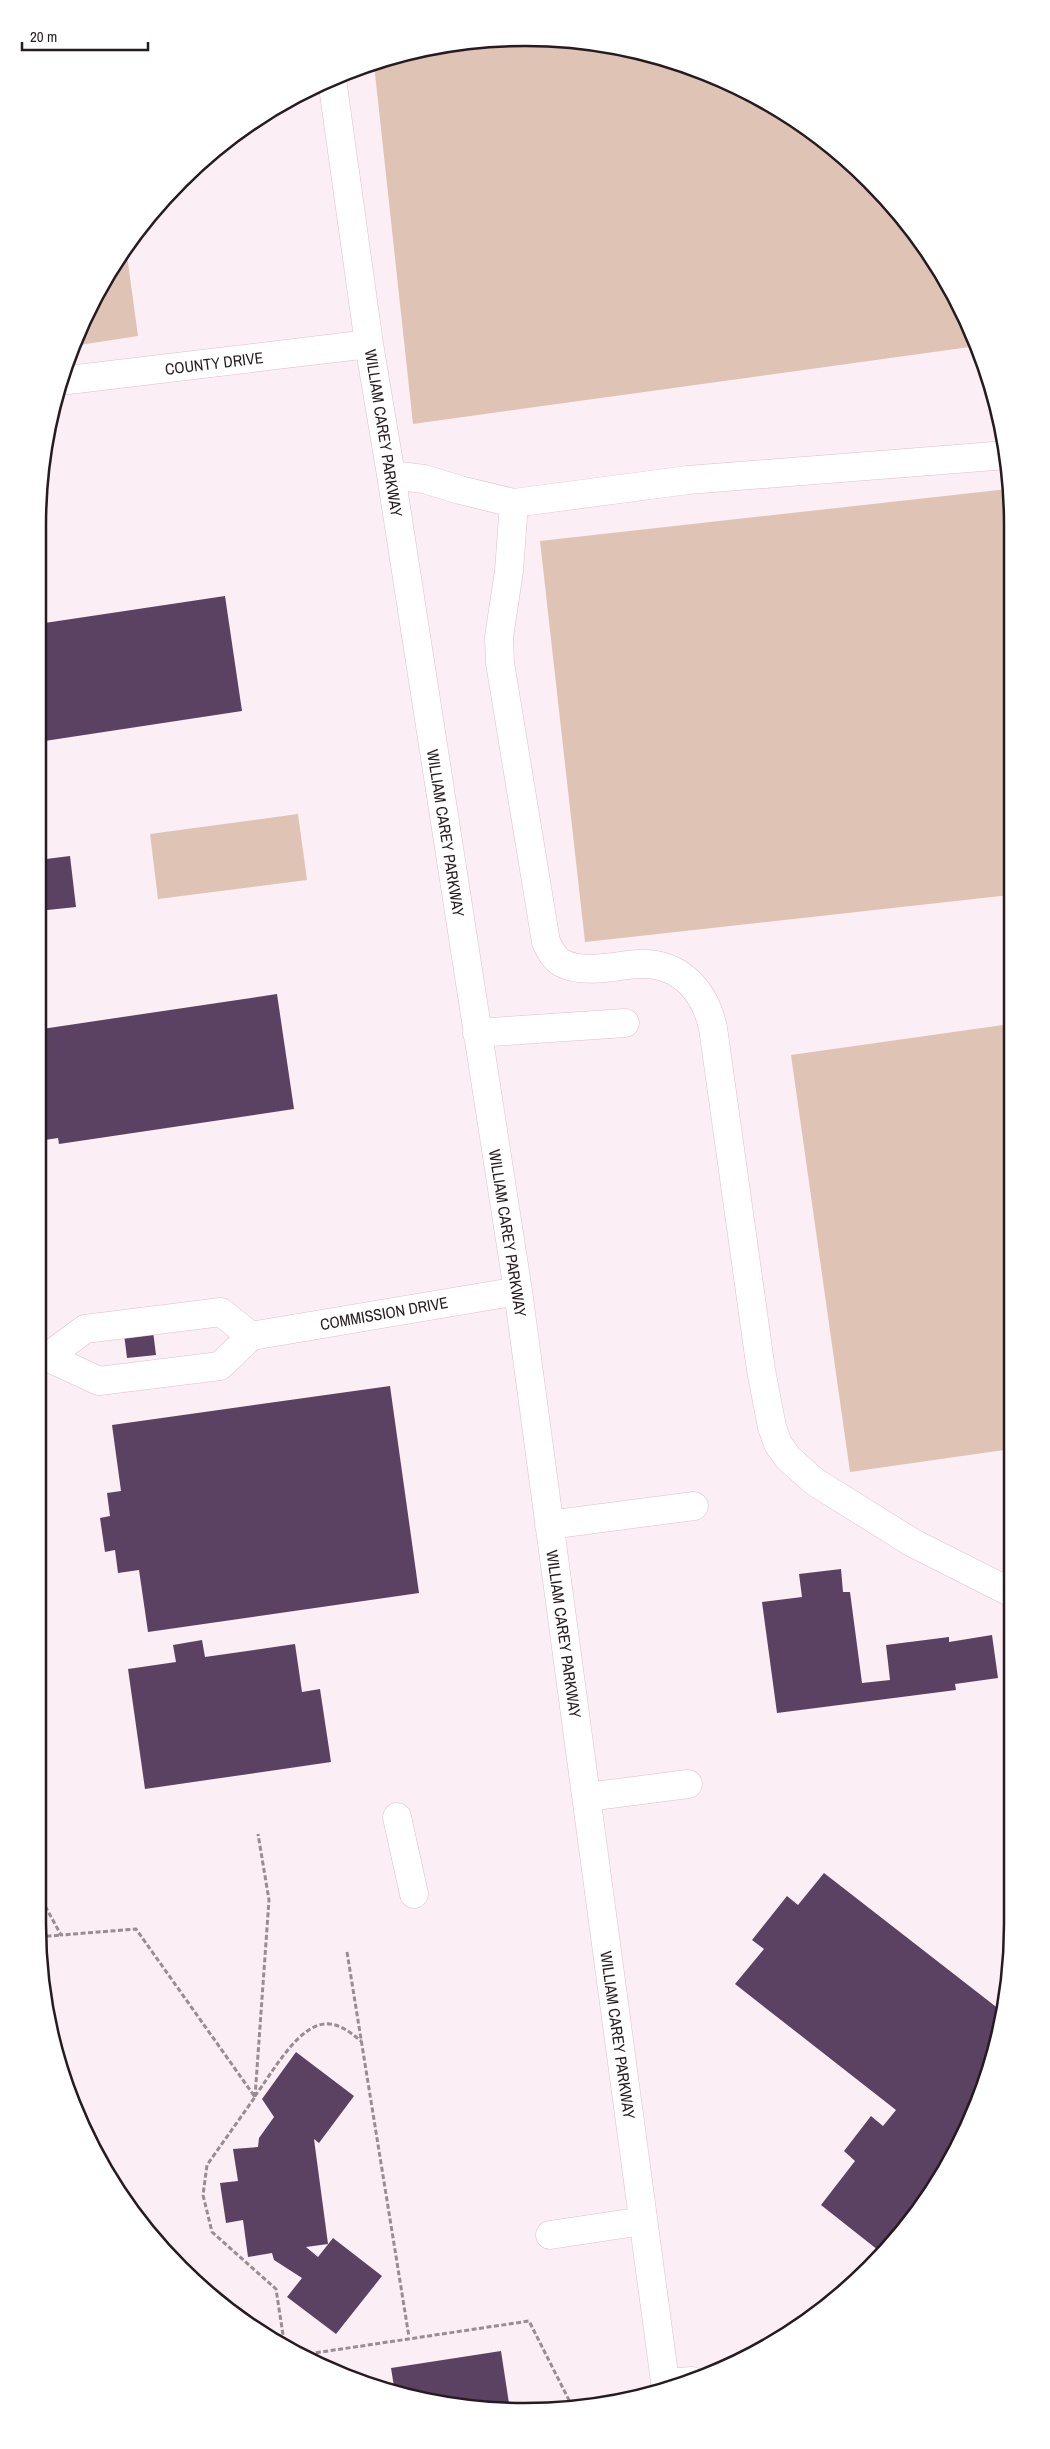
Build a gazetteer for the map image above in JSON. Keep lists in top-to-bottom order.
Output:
{
  "streets": {
    "street": ["COUNTY DRIVE", "WILLIAM CAREY PARKWAY", "COMMISSION DRIVE"]
  },
  "crossings": [
    ["COUNTY DRIVE", "WILLIAM CAREY PARKWAY"],
    ["WILLIAM CAREY PARKWAY", "COMMISSION DRIVE"]
  ],
  "scale_bar": "20 m"
}
